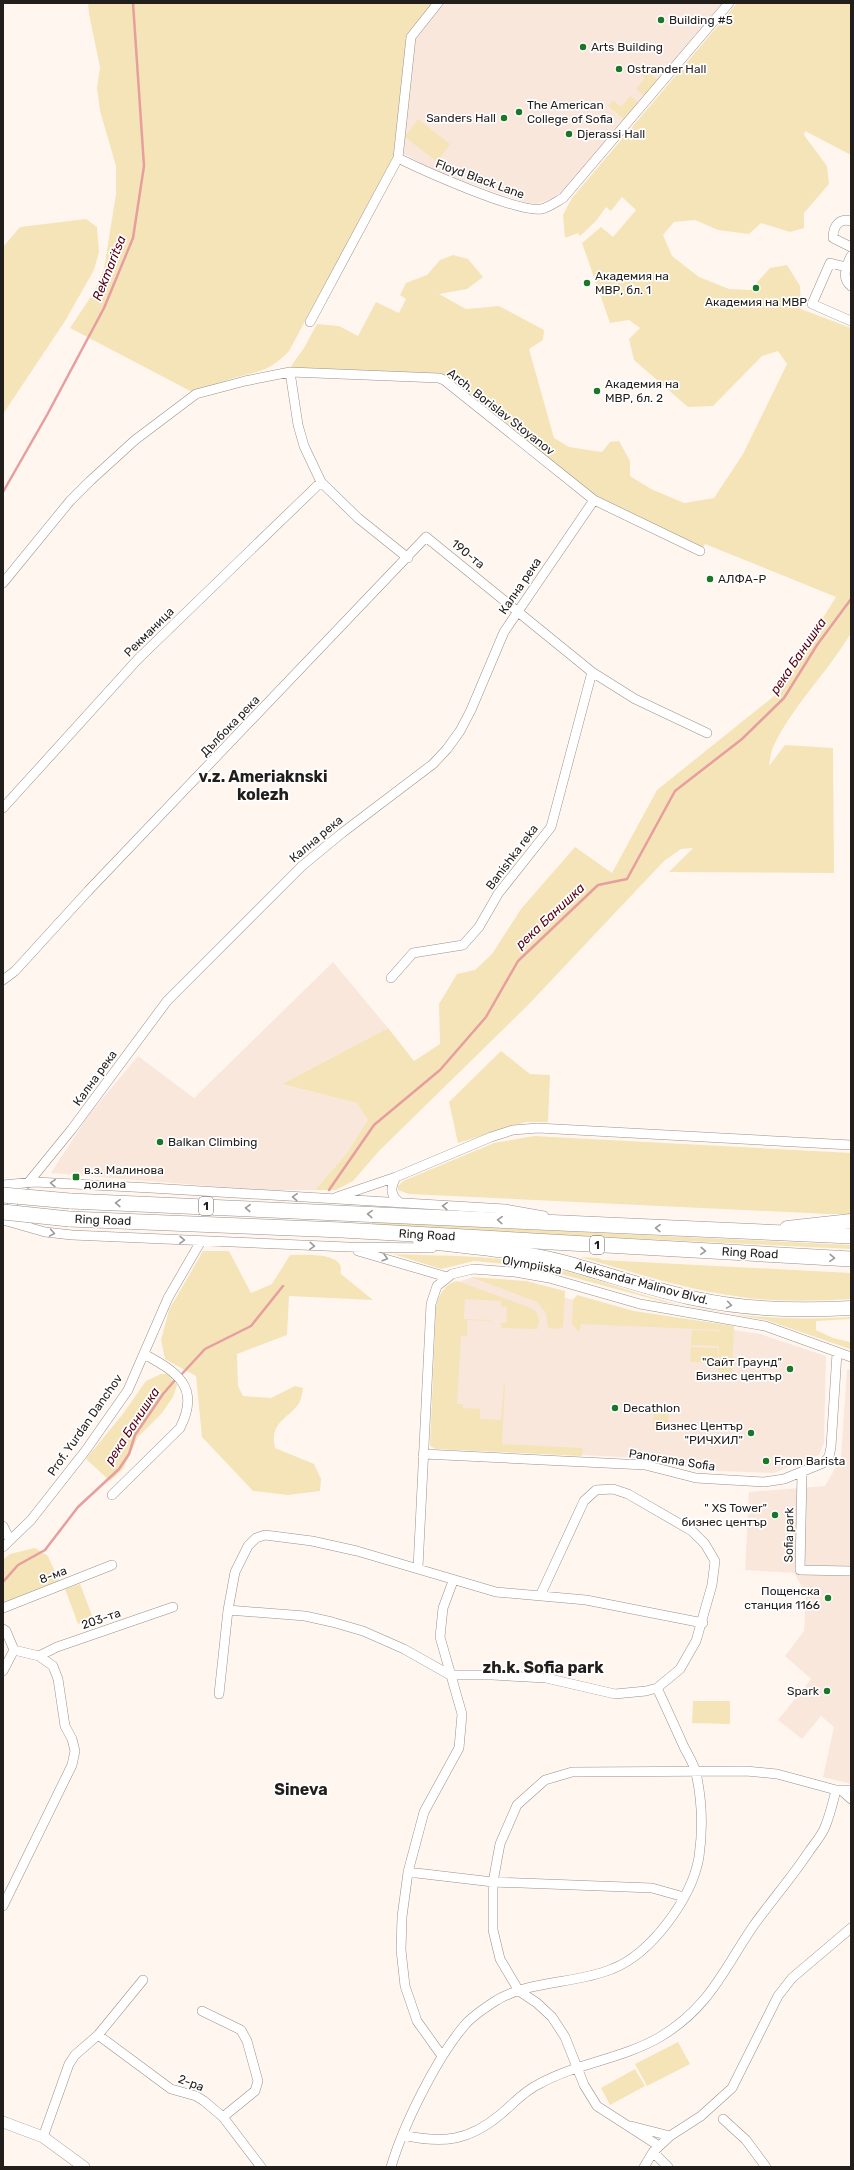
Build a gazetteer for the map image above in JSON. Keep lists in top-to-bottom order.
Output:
{
  "streets": {
    "highway": ["1", "Ring Road"],
    "main road": ["Aleksandar Malinov Blvd."],
    "street": [
      "Floyd Black Lane",
      "Arch. Borislav Stoyanov",
      "190-та",
      "Кална река",
      "Рекманица",
      "Дълбока река",
      "Banishka reka",
      "Olympiiska",
      "Prof. Yurdan Danchov",
      "Panorama Sofia",
      "Sofia park",
      "8-ма",
      "203-та",
      "2-ра"
    ]
  },
  "crossings": [
    ["Arch. Borislav Stoyanov", "Кална река"],
    ["190-та", "Кална река"],
    ["190-та", "Дълбока река"],
    ["190-та", "Banishka reka"],
    ["Ring Road", "Aleksandar Malinov Blvd."],
    ["Olympiiska", "Panorama Sofia"],
    ["Panorama Sofia", "Sofia park"]
  ],
  "one_way": ["Aleksandar Malinov Blvd."],
  "districts": ["v.z. Ameriaknski kolezh", "zh.k. Sofia park", "Sineva"],
  "water": ["Rekmaritsa", "река Банишка"],
  "places": {
    "other": [
      "Building #5",
      "Arts Building",
      "Ostrander Hall",
      "The American College of Sofia",
      "Sanders Hall",
      "Djerassi Hall",
      "Академия на МВР, бл. 1",
      "Академия на МВР",
      "Академия на МВР, бл. 2",
      "АЛФА-Р",
      "Balkan Climbing",
      "\"Сайт Граунд\" Бизнес център",
      "Decathlon",
      "Бизнес Център \"РИЧХИЛ\"",
      "From Barista",
      "\" XS Tower\" бизнес център",
      "Пощенска станция 1166",
      "Spark"
    ],
    "transit": ["в.з. Малинова долина"]
  }
}
